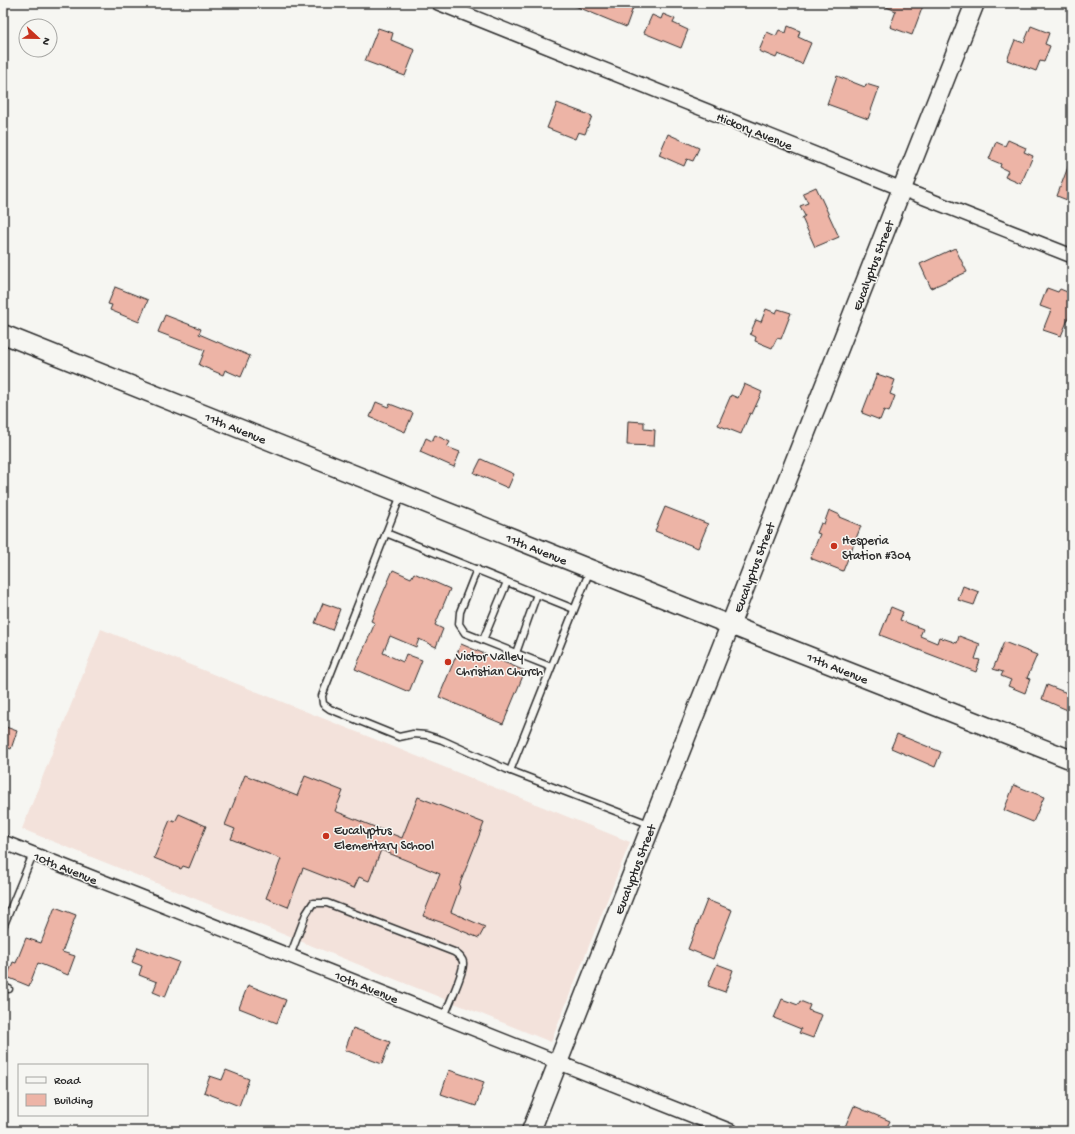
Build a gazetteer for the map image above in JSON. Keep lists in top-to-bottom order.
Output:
{
  "streets": {
    "main road": ["Eucalyptus Street", "11th Avenue"],
    "street": ["Hickory Avenue", "10th Avenue"]
  },
  "crossings": [
    ["Hickory Avenue", "Eucalyptus Street"],
    ["Eucalyptus Street", "11th Avenue"],
    ["Eucalyptus Street", "10th Avenue"]
  ],
  "places": ["Hesperia Station #304", "Victor Valley Christian Church", "Eucalyptus Elementary School"],
  "legend": ["Road", "Building"],
  "north": "right"
}
